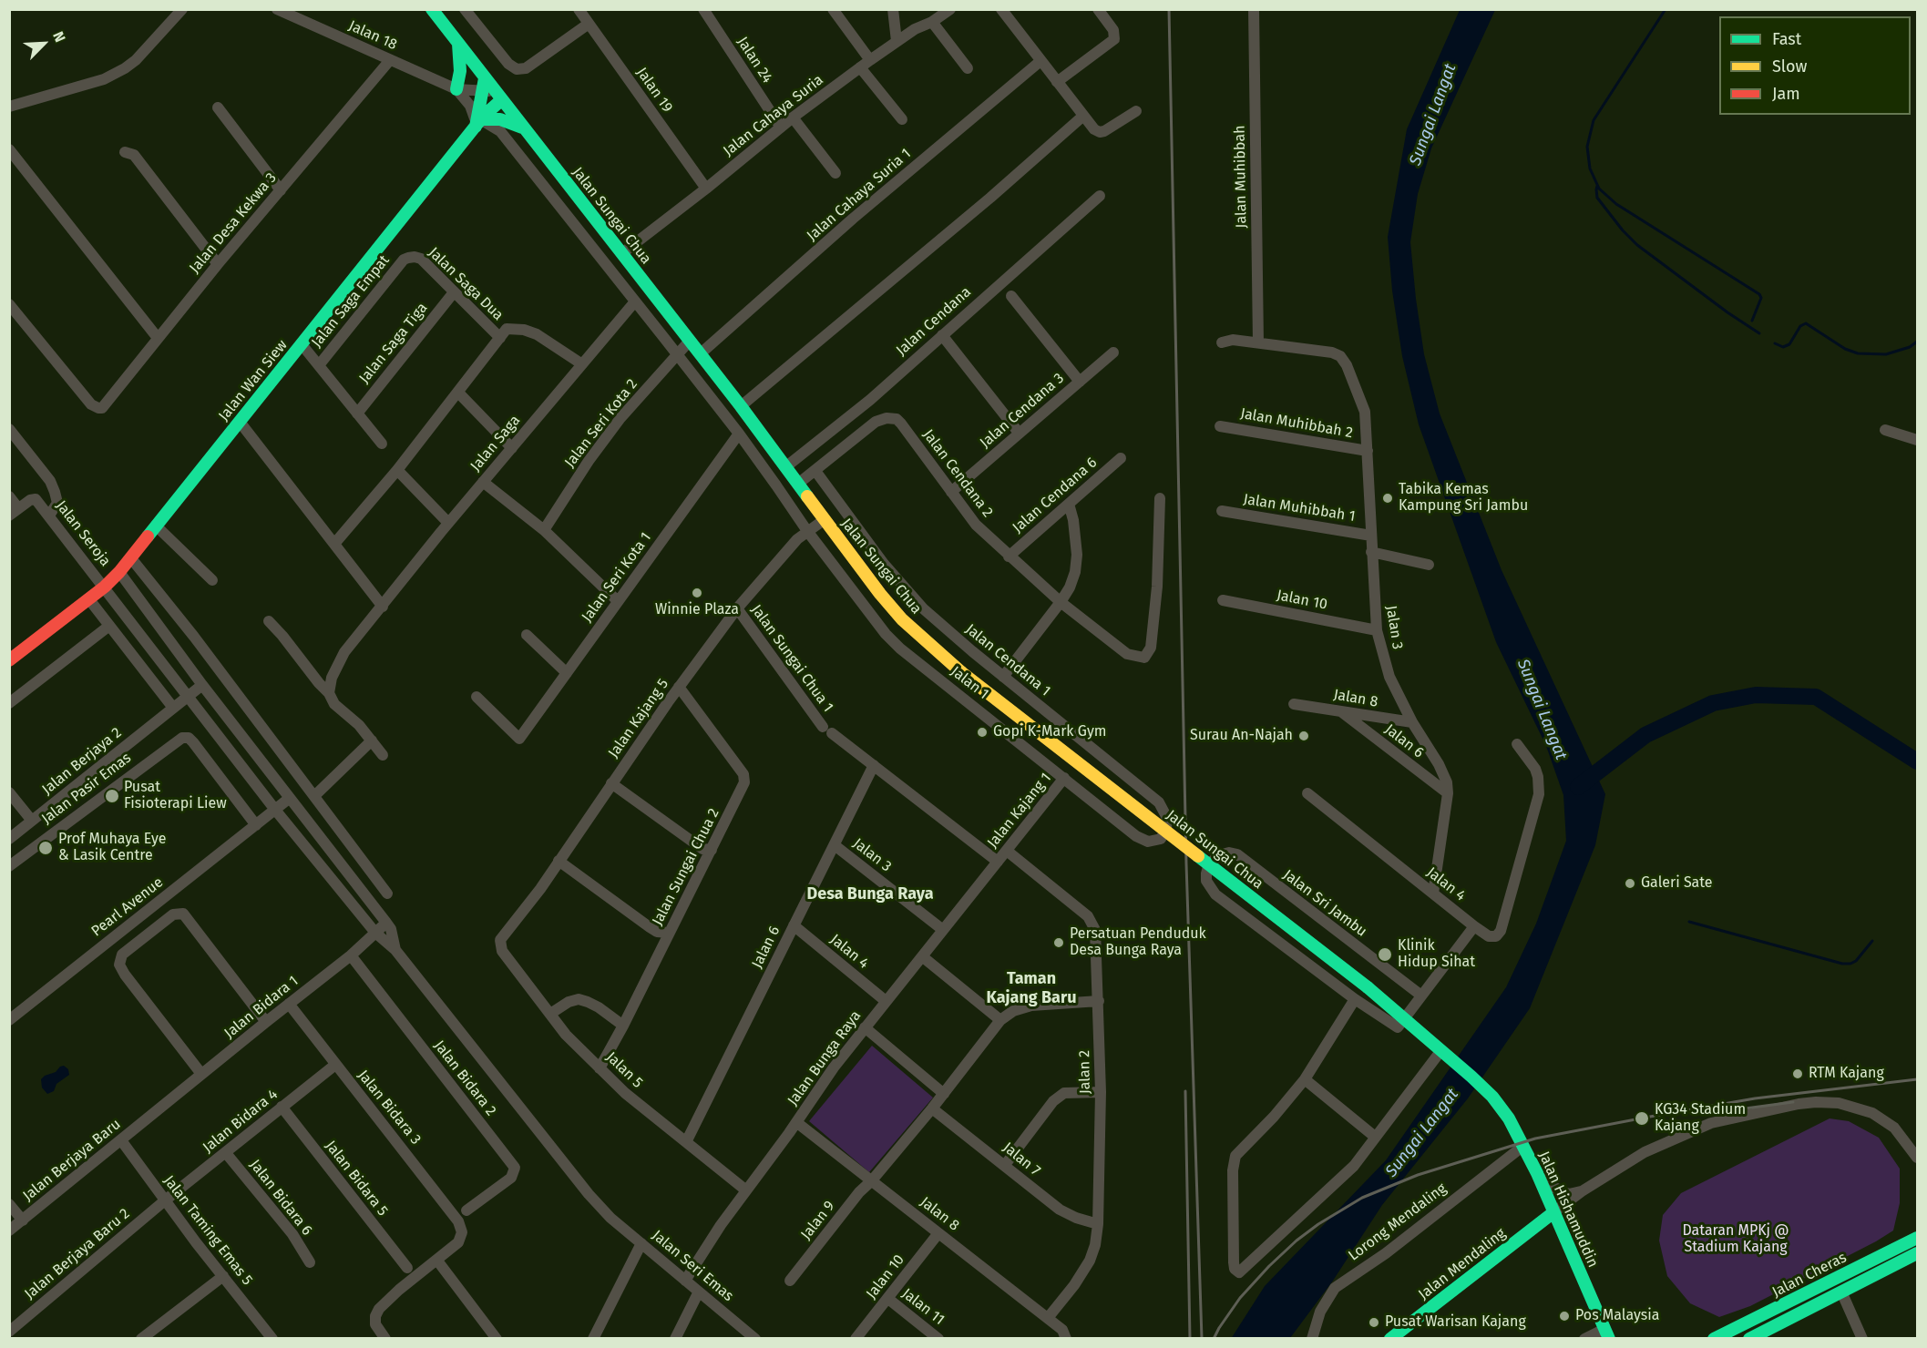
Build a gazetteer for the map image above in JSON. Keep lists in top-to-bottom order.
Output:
{
  "streets": {
    "main road": [
      "Jalan Sungai Chua",
      "Jalan Wan Siew",
      "Jalan Hishamuddin",
      "Jalan Mendaling",
      "Jalan Cheras"
    ],
    "street": [
      "Jalan 18",
      "Jalan 24",
      "Jalan 19",
      "Jalan Cahaya Suria",
      "Jalan Muhibbah",
      "Jalan Cahaya Suria 1",
      "Jalan Desa Kekwa 3",
      "Jalan Saga Dua",
      "Jalan Saga Empat",
      "Jalan Cendana",
      "Jalan Saga Tiga",
      "Jalan Cendana 3",
      "Jalan Seri Kota 2",
      "Jalan Muhibbah 2",
      "Jalan Saga",
      "Jalan Cendana 2",
      "Jalan Cendana 6",
      "Jalan Muhibbah 1",
      "Jalan Seroja",
      "Jalan Seri Kota 1",
      "Jalan 10",
      "Jalan 3",
      "Jalan Sungai Chua 1",
      "Jalan Cendana 1",
      "Jalan 1",
      "Jalan 8",
      "Jalan Kajang 5",
      "Jalan 6",
      "Jalan Berjaya 2",
      "Jalan Pasir Emas",
      "Jalan Kajang 1",
      "Jalan Sungai Chua 2",
      "Jalan 4",
      "Jalan Sri Jambu",
      "Pearl Avenue",
      "Jalan Bidara 1",
      "Jalan Bunga Raya",
      "Jalan 5",
      "Jalan 2",
      "Jalan Bidara 2",
      "Jalan Bidara 3",
      "Jalan Bidara 4",
      "Jalan 7",
      "Jalan Berjaya Baru",
      "Jalan Bidara 5",
      "Jalan Bidara 6",
      "Jalan 9",
      "Lorong Mendaling",
      "Jalan Taming Emas 5",
      "Jalan Berjaya Baru 2",
      "Jalan Seri Emas",
      "Jalan 11"
    ]
  },
  "crossings": [
    ["Jalan 18", "Jalan Desa Kekwa 3"],
    ["Jalan 24", "Jalan Cahaya Suria"],
    ["Jalan 19", "Jalan Cahaya Suria"],
    ["Jalan Cahaya Suria", "Jalan Sungai Chua"],
    ["Jalan Muhibbah", "Jalan 3"],
    ["Jalan Cahaya Suria 1", "Jalan Sungai Chua"],
    ["Jalan Sungai Chua", "Jalan Cendana"],
    ["Jalan Sungai Chua", "Jalan Wan Siew"],
    ["Jalan Sungai Chua", "Jalan Seri Kota 2"],
    ["Jalan Sungai Chua", "Jalan Kajang 5"],
    ["Jalan Sungai Chua", "Jalan Hishamuddin"],
    ["Jalan Saga Dua", "Jalan Saga Empat"],
    ["Jalan Saga Dua", "Jalan Saga Tiga"],
    ["Jalan Wan Siew", "Jalan Seroja"],
    ["Jalan Wan Siew", "Jalan 1"],
    ["Jalan Cendana 3", "Jalan Cendana 2"],
    ["Jalan Seri Kota 2", "Jalan 1"],
    ["Jalan Muhibbah 2", "Jalan 3"],
    ["Jalan Saga", "Jalan 1"],
    ["Jalan Cendana 2", "Jalan Cendana 6"],
    ["Jalan Cendana 2", "Jalan Cendana 1"],
    ["Jalan Muhibbah 1", "Jalan 3"],
    ["Jalan Seroja", "Jalan Berjaya 2"],
    ["Jalan Seroja", "Pearl Avenue"],
    ["Jalan Seroja", "Jalan Bidara 1"],
    ["Jalan Seroja", "Jalan Seri Emas"],
    ["Jalan Seri Kota 1", "Jalan 1"],
    ["Jalan 10", "Jalan 3"],
    ["Jalan 10", "Jalan 8"],
    ["Jalan 10", "Jalan 11"],
    ["Jalan 3", "Jalan 8"],
    ["Jalan 3", "Jalan 6"],
    ["Jalan 3", "Jalan 4"],
    ["Jalan 3", "Jalan Bunga Raya"],
    ["Jalan Sungai Chua 1", "Jalan Kajang 5"],
    ["Jalan Sungai Chua 1", "Jalan 6"],
    ["Jalan Cendana 1", "Jalan 1"],
    ["Jalan 1", "Jalan Kajang 5"],
    ["Jalan 1", "Jalan Kajang 1"],
    ["Jalan 8", "Jalan 6"],
    ["Jalan 8", "Jalan Bunga Raya"],
    ["Jalan 8", "Jalan 2"],
    ["Jalan 8", "Jalan 9"],
    ["Jalan Kajang 5", "Jalan Sungai Chua 2"],
    ["Jalan Kajang 5", "Jalan 5"],
    ["Jalan 6", "Jalan 4"],
    ["Jalan 6", "Jalan 5"],
    ["Jalan Pasir Emas", "Pearl Avenue"],
    ["Jalan Kajang 1", "Jalan Bunga Raya"],
    ["Jalan Kajang 1", "Jalan 2"],
    ["Jalan Sungai Chua 2", "Jalan 5"],
    ["Jalan 4", "Jalan Bunga Raya"],
    ["Jalan Bidara 1", "Jalan Bidara 2"],
    ["Jalan Bidara 1", "Jalan Bidara 3"],
    ["Jalan Bidara 1", "Jalan Berjaya Baru"],
    ["Jalan Bunga Raya", "Jalan 5"],
    ["Jalan Bunga Raya", "Jalan Seri Emas"],
    ["Jalan 2", "Jalan 7"],
    ["Jalan Bidara 3", "Jalan Bidara 4"],
    ["Jalan Bidara 4", "Jalan Bidara 5"],
    ["Jalan Bidara 4", "Jalan Bidara 6"],
    ["Jalan Bidara 4", "Jalan Taming Emas 5"],
    ["Jalan Bidara 4", "Jalan Berjaya Baru 2"],
    ["Jalan Berjaya Baru", "Jalan Taming Emas 5"],
    ["Jalan Hishamuddin", "Lorong Mendaling"],
    ["Jalan Hishamuddin", "Jalan Mendaling"],
    ["Jalan Taming Emas 5", "Jalan Berjaya Baru 2"]
  ],
  "districts": ["Desa Bunga Raya", "Taman Kajang Baru"],
  "water": ["Sungai Langat"],
  "parks": ["Dataran MPKj @ Stadium Kajang"],
  "places": [
    "Tabika Kemas Kampung Sri Jambu",
    "Winnie Plaza",
    "Gopi K-Mark Gym",
    "Surau An-Najah",
    "Pusat Fisioterapi Liew",
    "Prof Muhaya Eye & Lasik Centre",
    "Galeri Sate",
    "Persatuan Penduduk Desa Bunga Raya",
    "Klinik Hidup Sihat",
    "RTM Kajang",
    "KG34 Stadium Kajang",
    "Pos Malaysia",
    "Pusat Warisan Kajang"
  ],
  "legend": ["Fast", "Slow", "Jam"],
  "north": "top right"
}
